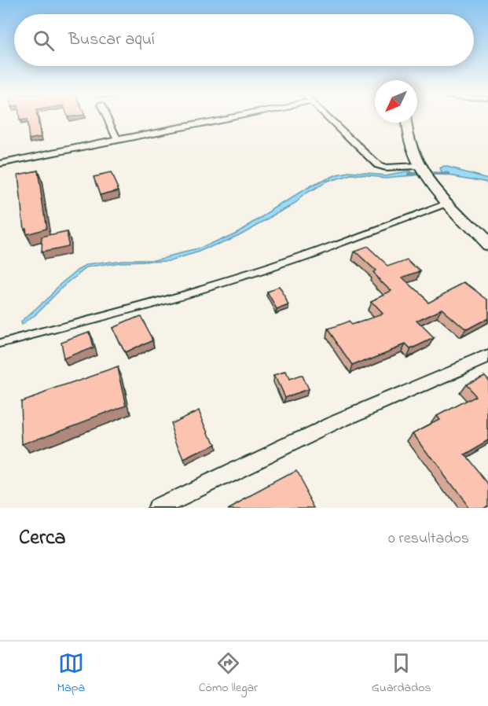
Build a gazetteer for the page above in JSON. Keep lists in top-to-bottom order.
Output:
{
  "north": "bottom left",
  "page": {
    "search": "Buscar aquí",
    "heading": ["Cerca", "0 resultados"],
    "nav": ["Mapa", "Cómo llegar", "Guardados"]
  }
}
